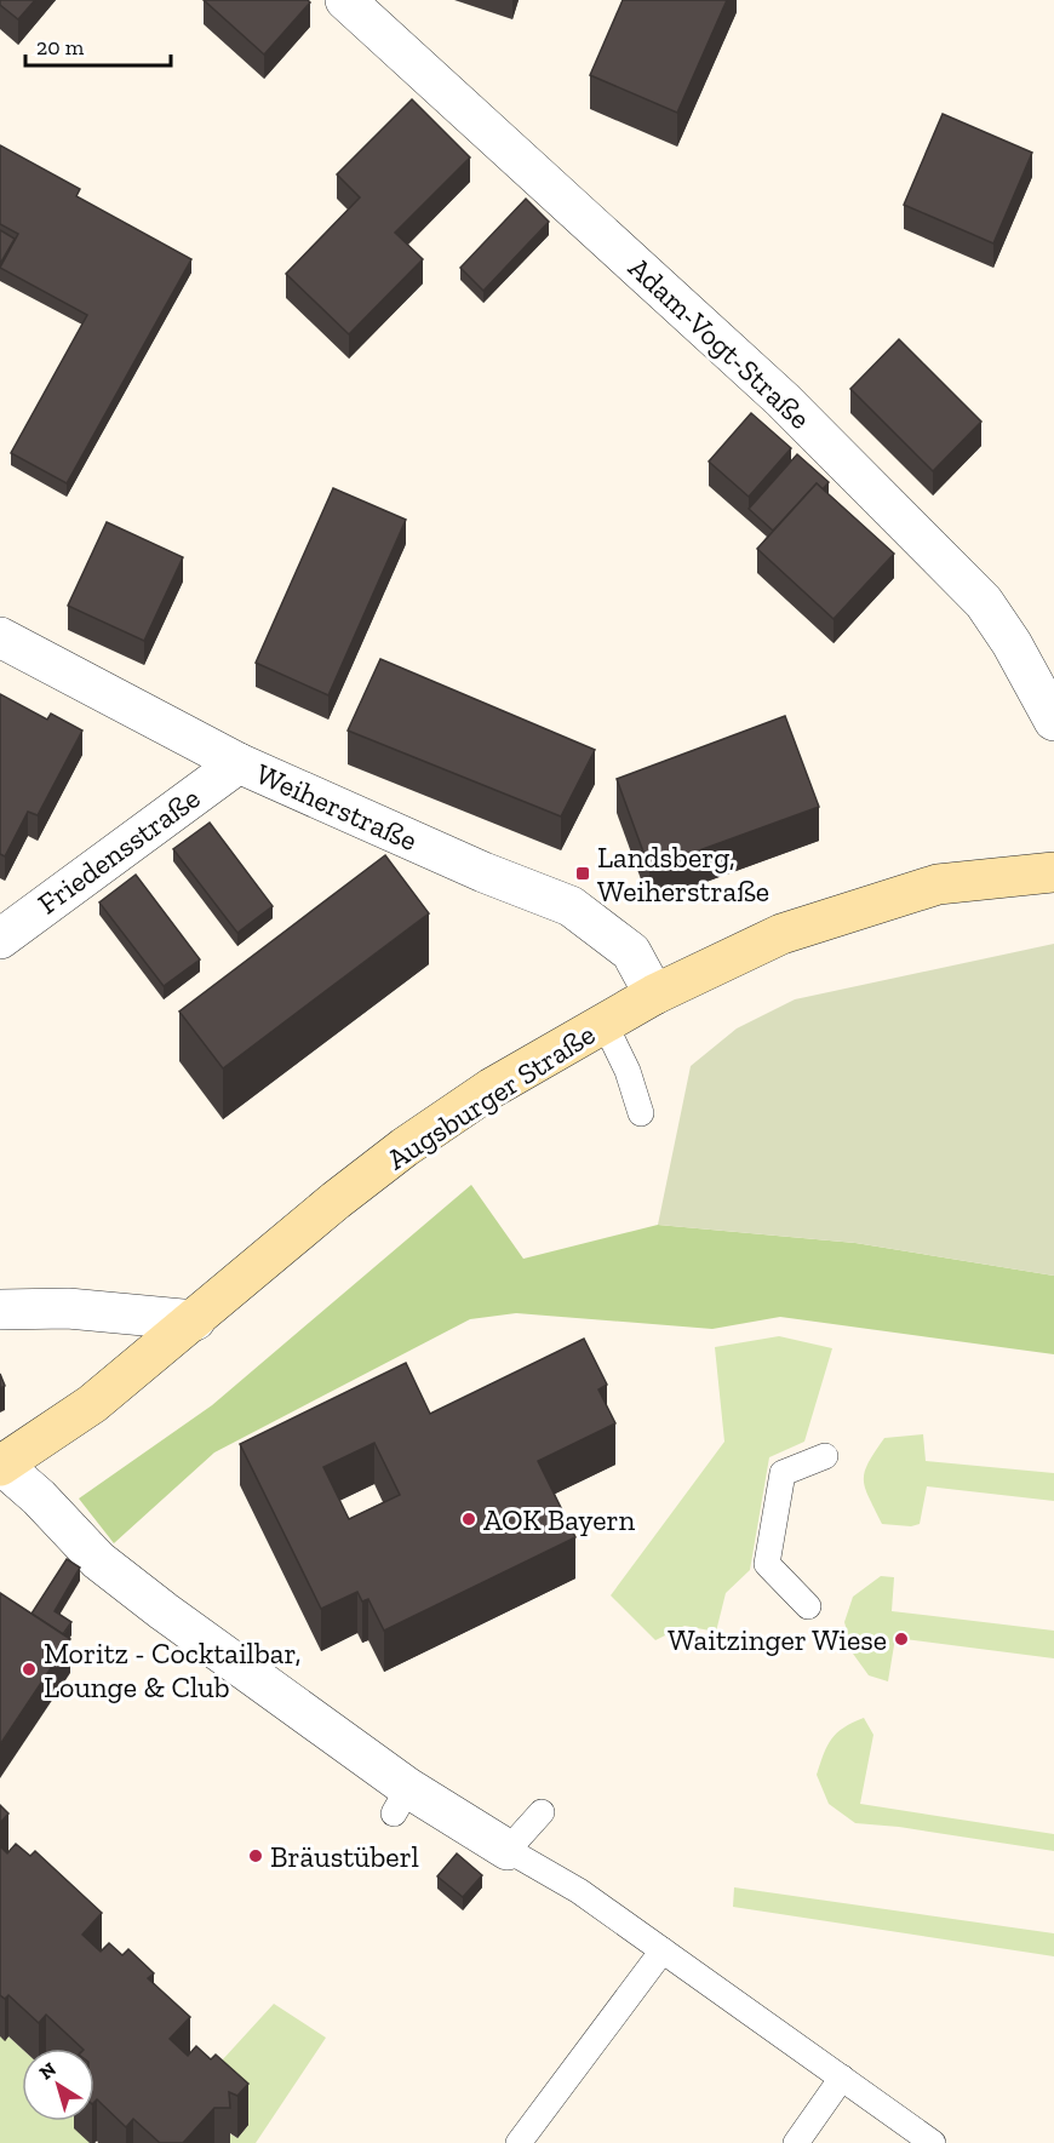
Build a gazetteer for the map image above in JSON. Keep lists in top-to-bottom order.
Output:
{
  "streets": {
    "street": [
      "Adam-Vogt-Straße",
      "Weiherstraße",
      "Friedensstraße",
      "Augsburger Straße"
    ]
  },
  "crossings": [
    ["Weiherstraße", "Friedensstraße"],
    ["Weiherstraße", "Augsburger Straße"]
  ],
  "places": {
    "transit": ["Landsberg, Weiherstraße"],
    "other": [
      "AOK Bayern",
      "Waitzinger Wiese",
      "Moritz - Cocktailbar, Lounge & Club",
      "Bräustüberl"
    ]
  },
  "scale_bar": "20 m",
  "north": "top left"
}
